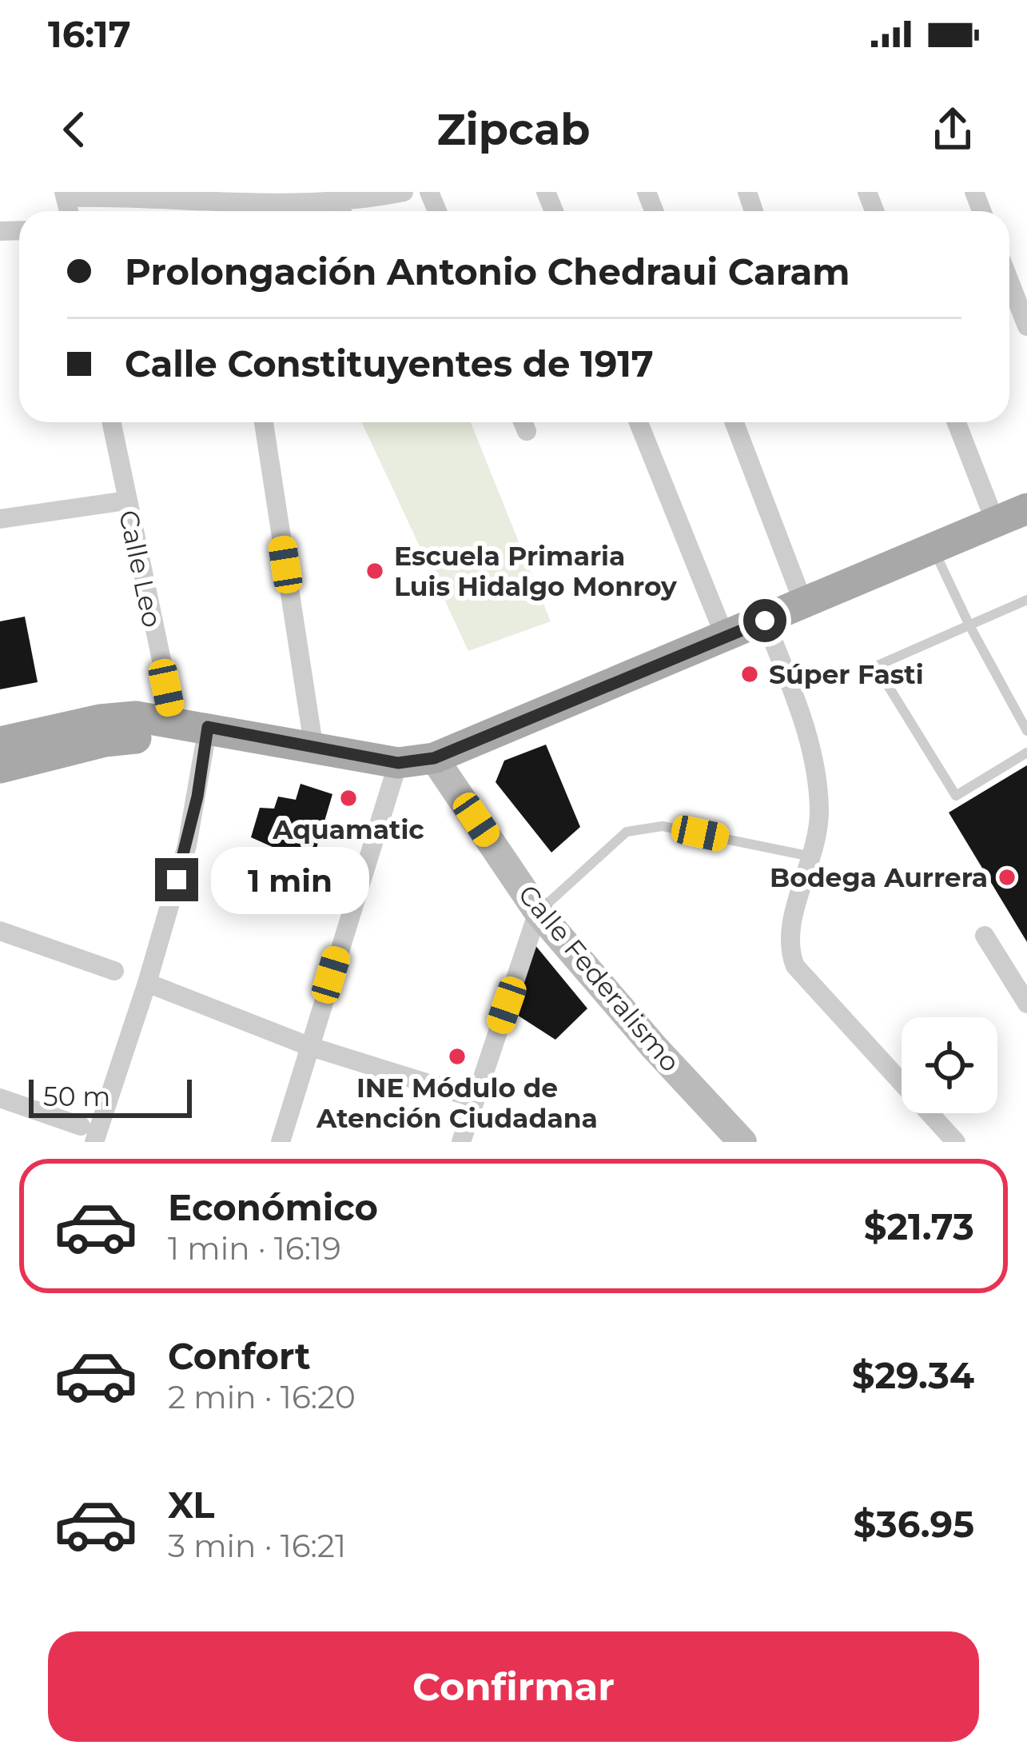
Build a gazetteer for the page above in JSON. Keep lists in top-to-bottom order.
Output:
{
  "streets": {
    "main road": ["Calle Federalismo"],
    "street": ["Calle Leo"]
  },
  "places": [
    "Escuela Primaria Luis Hidalgo Monroy",
    "Súper Fasti",
    "Aquamatic",
    "Bodega Aurrera",
    "INE Módulo de Atención Ciudadana"
  ],
  "scale_bar": "50 m",
  "page": {
    "status": "16:17",
    "header": "Zipcab",
    "banner": ["Prolongación Antonio Chedraui Caram", "Calle Constituyentes de 1917"],
    "bubble": "1 min",
    "scale": "50 m",
    "list": [
      {
        "name": "Económico",
        "note": "1 min · 16:19",
        "value": "$21.73"
      },
      {
        "name": "Confort",
        "note": "2 min · 16:20",
        "value": "$29.34"
      },
      {
        "name": "XL",
        "note": "3 min · 16:21",
        "value": "$36.95"
      }
    ],
    "buttons": "Confirmar"
  }
}
